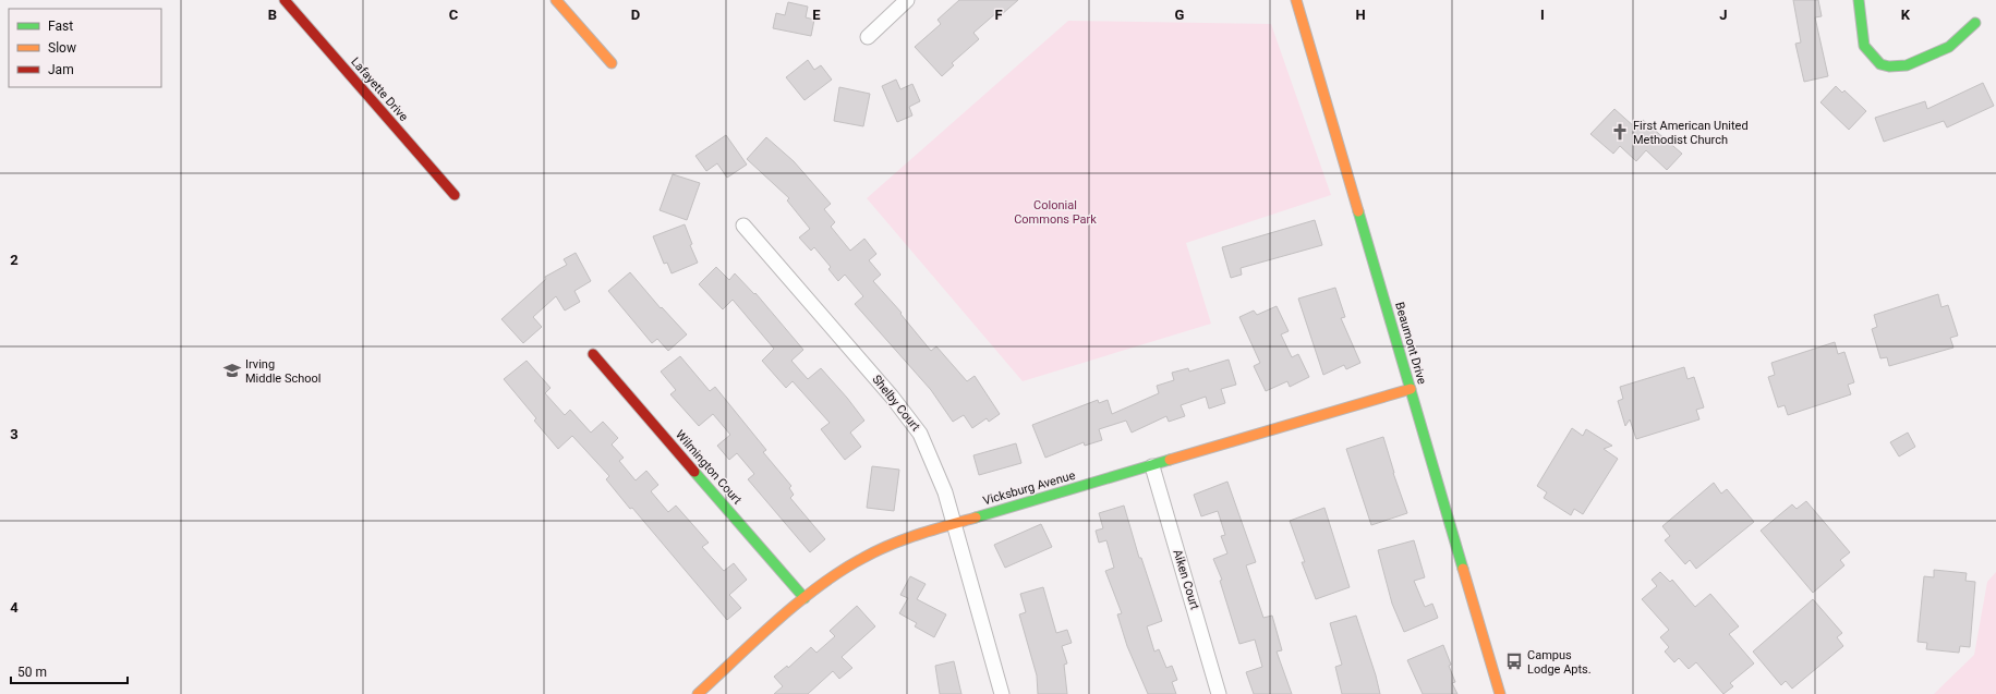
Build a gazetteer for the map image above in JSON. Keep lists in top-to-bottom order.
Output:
{
  "streets": {
    "street": [
      "Lafayette Drive",
      "Beaumont Drive",
      "Shelby Court",
      "Wilmington Court",
      "Vicksburg Avenue",
      "Aiken Court"
    ]
  },
  "crossings": [
    ["Beaumont Drive", "Vicksburg Avenue"],
    ["Shelby Court", "Vicksburg Avenue"],
    ["Wilmington Court", "Vicksburg Avenue"],
    ["Vicksburg Avenue", "Aiken Court"]
  ],
  "parks": ["Colonial Commons Park"],
  "places": {
    "church": ["First American United Methodist Church"],
    "school or university": ["Irving Middle School"],
    "bus stop": ["Campus Lodge Apts."]
  },
  "legend": ["Fast", "Slow", "Jam"],
  "scale_bar": "50 m",
  "grid": {
    "columns": [
      "B",
      "C",
      "D",
      "E",
      "F",
      "G",
      "H",
      "I",
      "J",
      "K"
    ],
    "rows": ["2", "3", "4"]
  }
}
